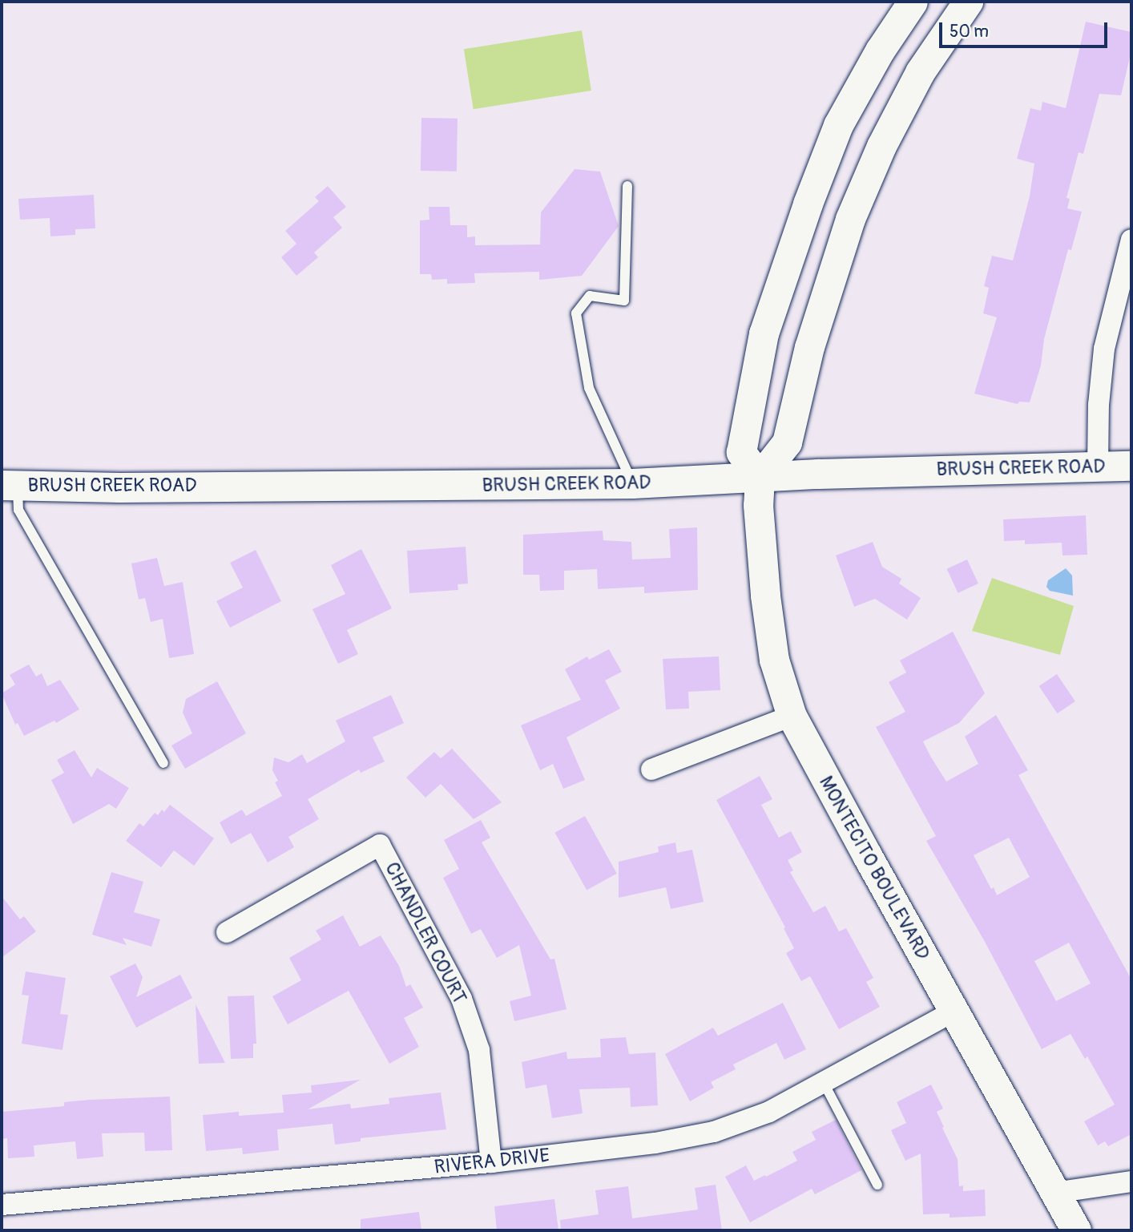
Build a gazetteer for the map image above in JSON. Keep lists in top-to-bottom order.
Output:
{
  "streets": {
    "main road": ["BRUSH CREEK ROAD", "MONTECITO BOULEVARD"],
    "street": ["CHANDLER COURT", "RIVERA DRIVE"]
  },
  "crossings": [
    ["BRUSH CREEK ROAD", "MONTECITO BOULEVARD"],
    ["MONTECITO BOULEVARD", "RIVERA DRIVE"],
    ["CHANDLER COURT", "RIVERA DRIVE"]
  ],
  "scale_bar": "50 m"
}
